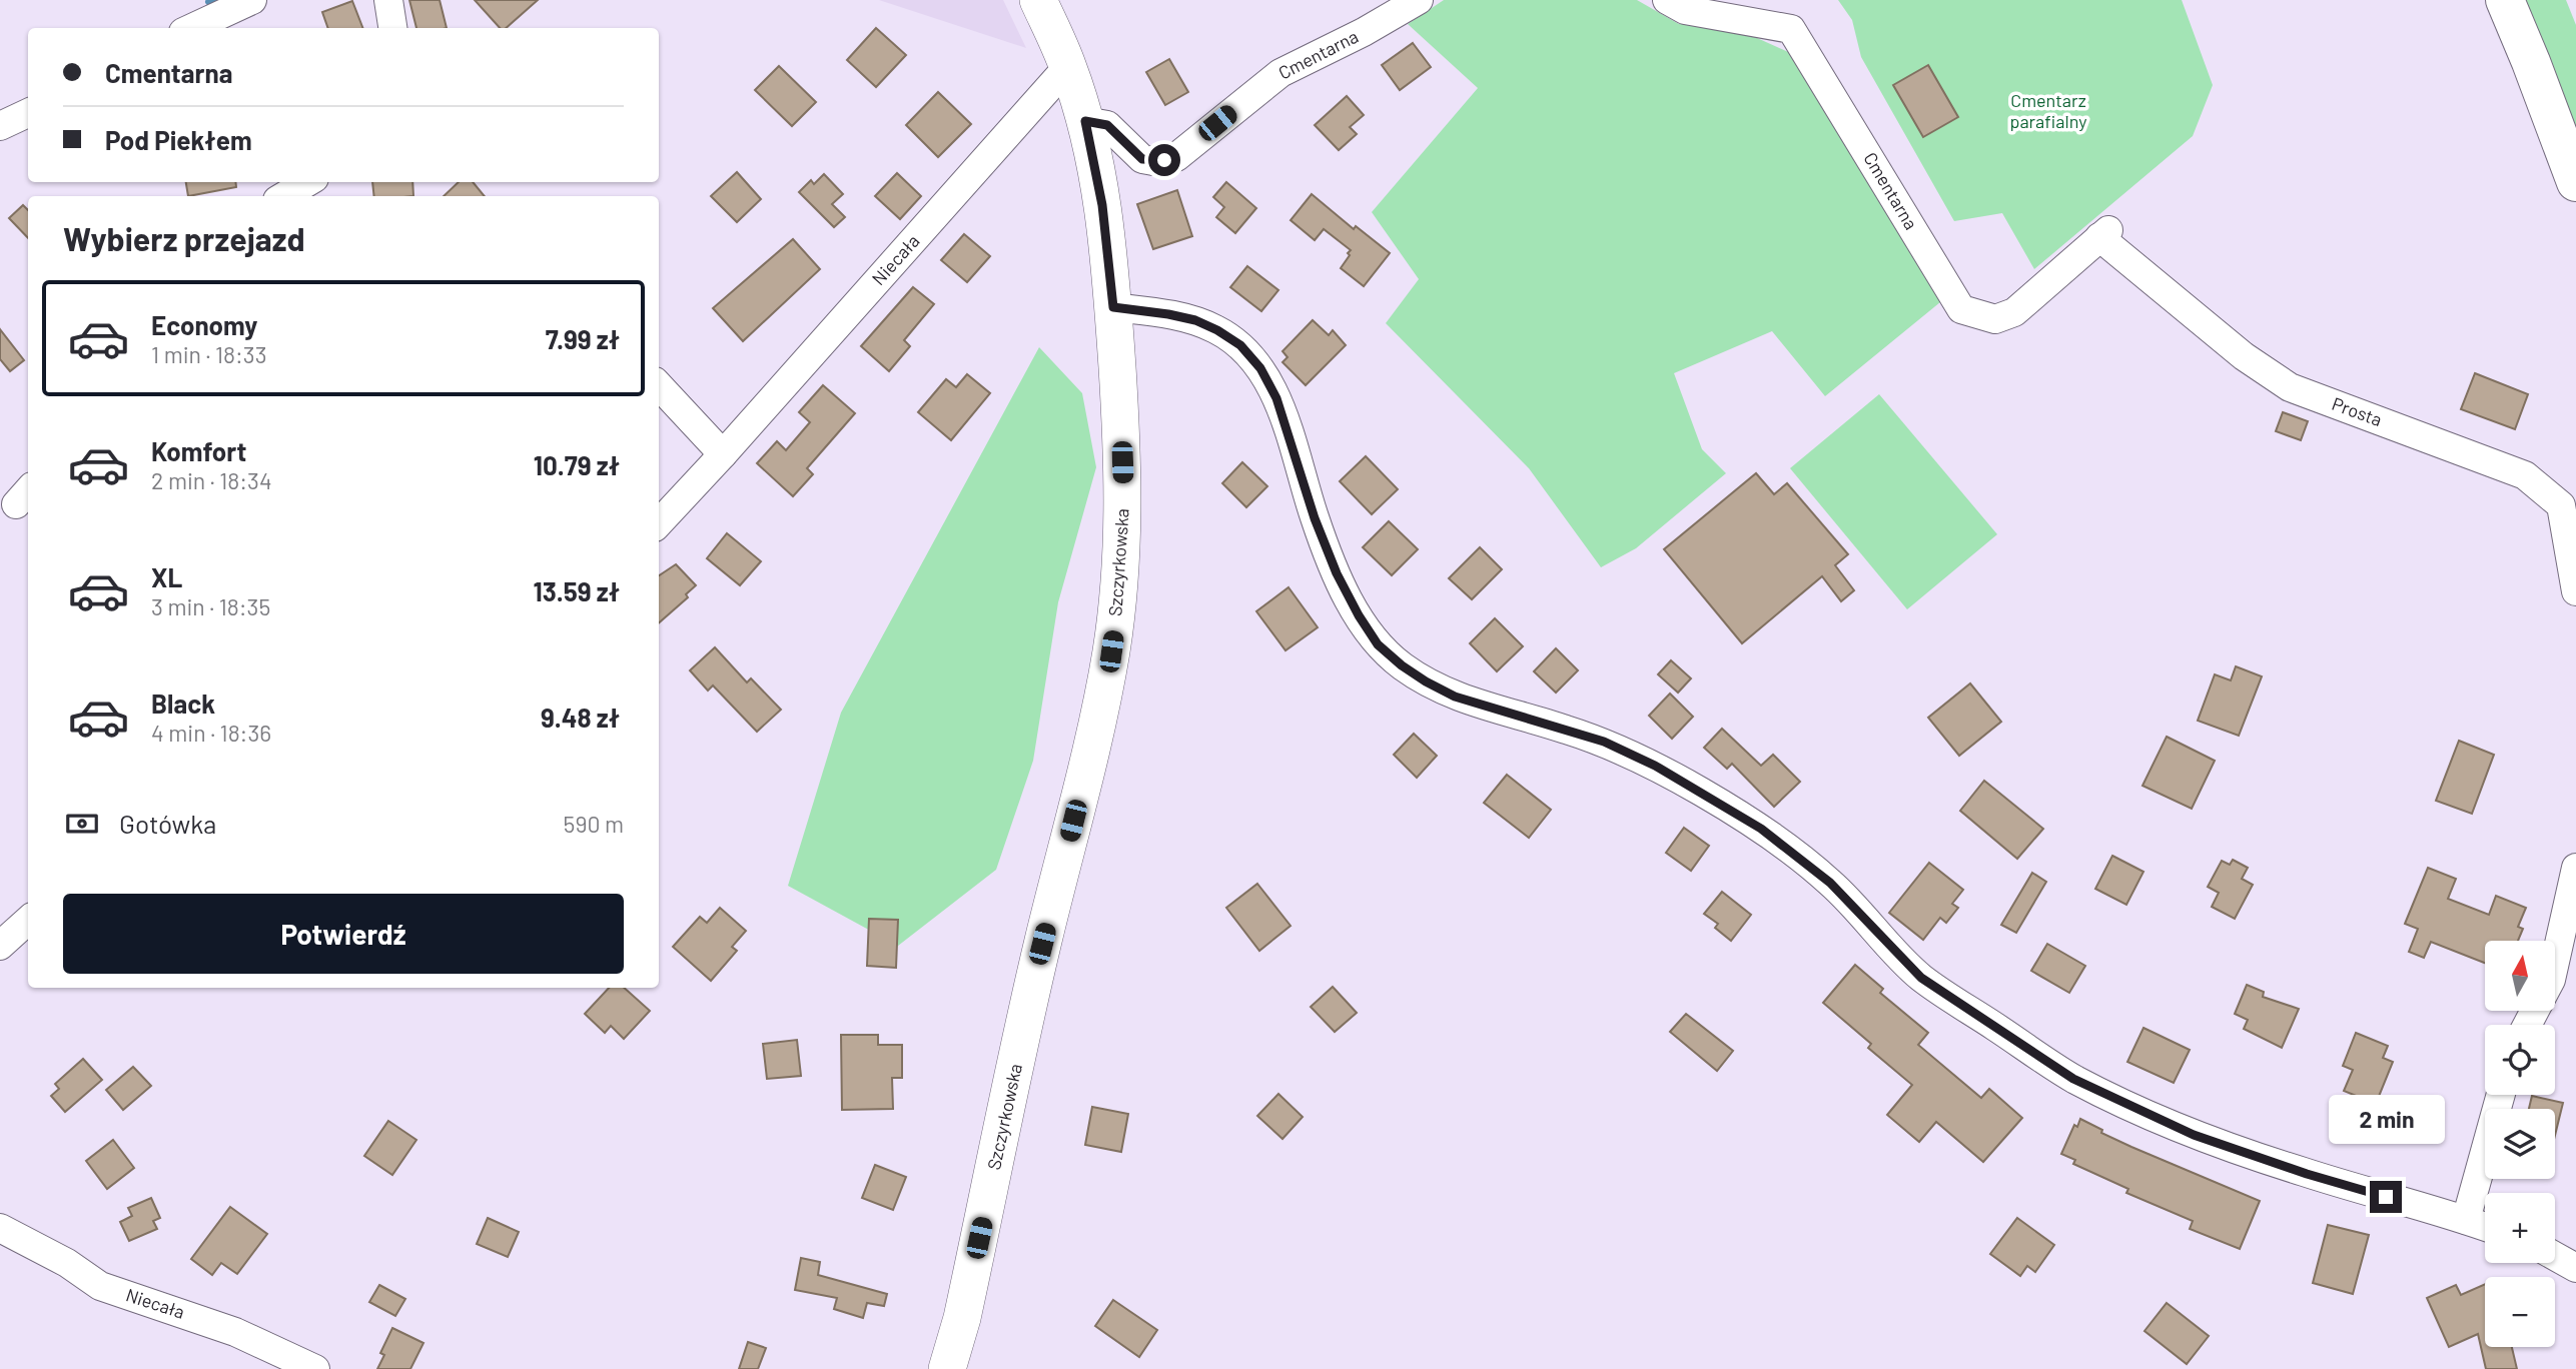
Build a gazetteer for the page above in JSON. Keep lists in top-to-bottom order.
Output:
{
  "streets": {
    "main road": ["Szczyrkowska"],
    "street": ["Cmentarna", "Niecała", "Prosta"]
  },
  "crossings": [
    ["Cmentarna", "Prosta"],
    ["Cmentarna", "Szczyrkowska"],
    ["Niecała", "Szczyrkowska"]
  ],
  "parks": ["Cmentarz parafialny"],
  "north": "top",
  "page": {
    "banner": ["Cmentarna", "Pod Piekłem"],
    "heading": "Wybierz przejazd",
    "list": [
      {
        "name": "Economy",
        "note": "1 min · 18:33",
        "value": "7.99 zł"
      },
      {
        "name": "Komfort",
        "note": "2 min · 18:34",
        "value": "10.79 zł"
      },
      {
        "name": "XL",
        "note": "3 min · 18:35",
        "value": "13.59 zł"
      },
      {
        "name": "Black",
        "note": "4 min · 18:36",
        "value": "9.48 zł"
      }
    ],
    "pay": ["Gotówka", "590 m"],
    "buttons": "Potwierdź",
    "map_buttons": ["+", "−"],
    "bubble": "2 min"
  }
}
